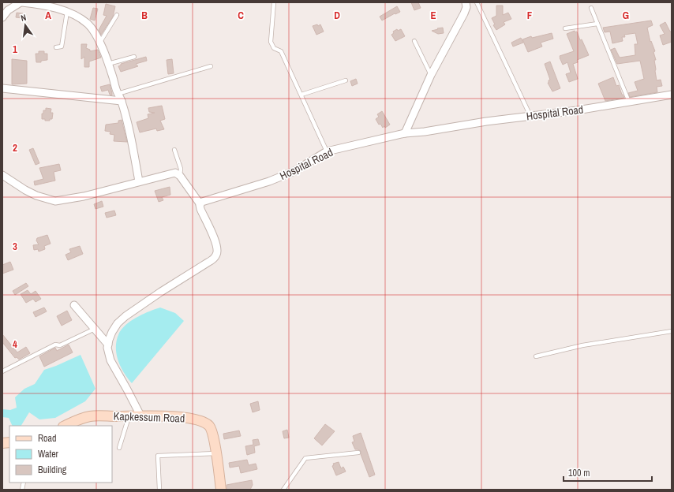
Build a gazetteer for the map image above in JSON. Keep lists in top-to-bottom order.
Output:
{
  "streets": {
    "street": ["Hospital Road", "Kapkessum Road"]
  },
  "legend": ["Road", "Water", "Building"],
  "scale_bar": "100 m",
  "north": "top",
  "grid": {
    "columns": [
      "A",
      "B",
      "C",
      "D",
      "E",
      "F",
      "G"
    ],
    "rows": [
      "1",
      "2",
      "3",
      "4"
    ]
  }
}
